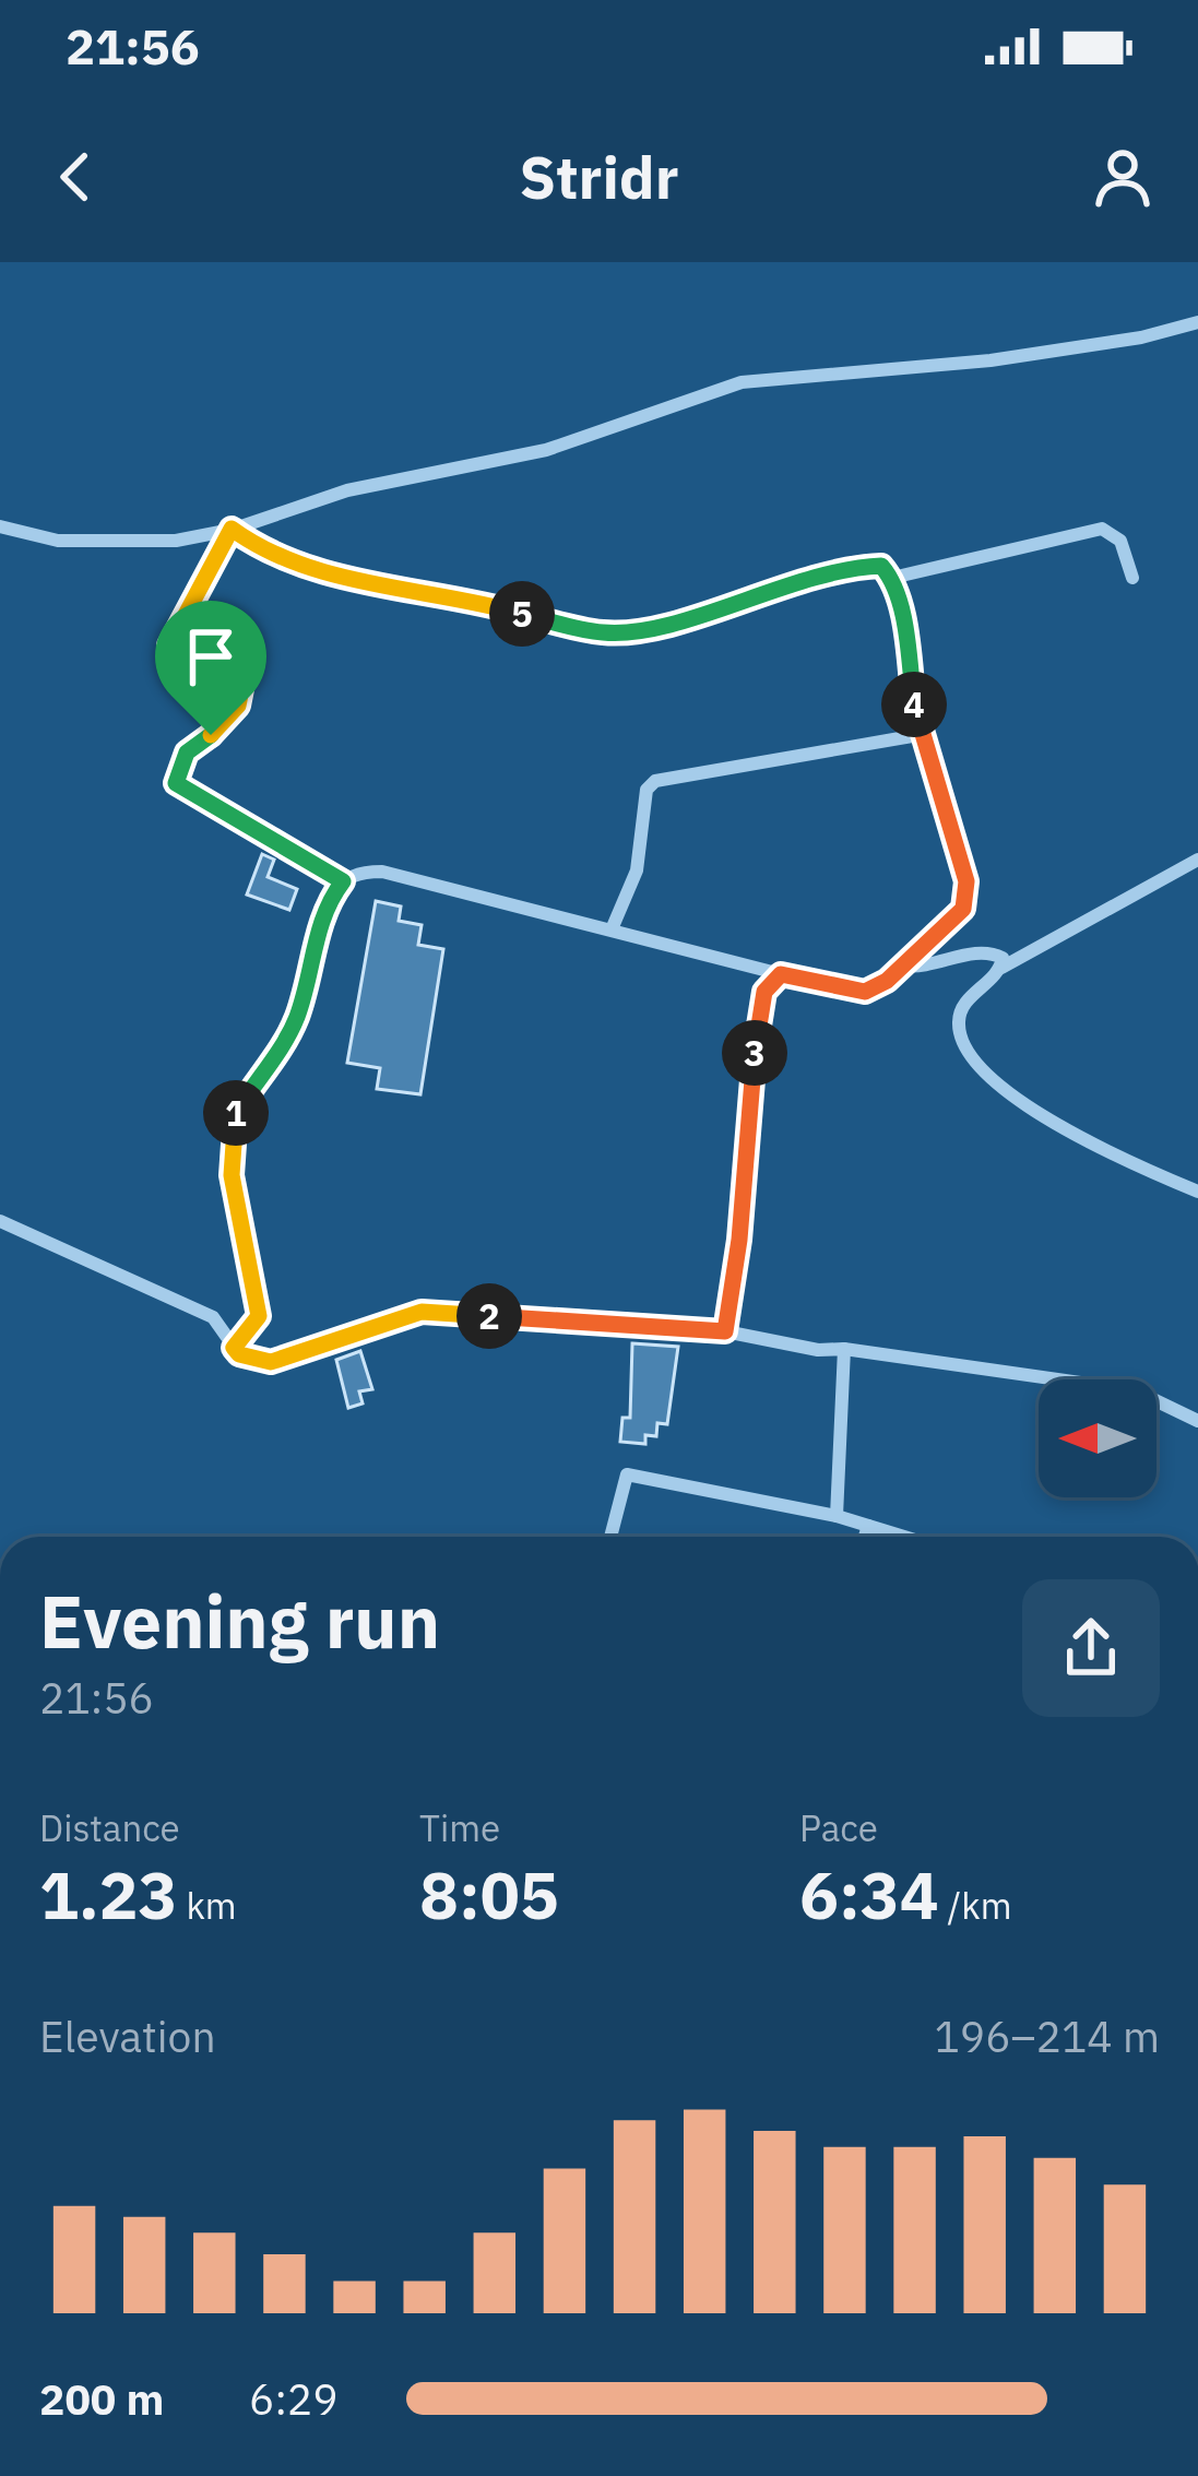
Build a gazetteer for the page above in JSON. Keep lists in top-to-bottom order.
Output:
{
  "north": "left",
  "page": {
    "status": "21:56",
    "header": "Stridr",
    "pins": [
      "5",
      "4",
      "3",
      "1",
      "2"
    ],
    "heading": ["Evening run", "21:56"],
    "stats": [
      ["Distance", "1.23 km"],
      ["Time", "8:05"],
      ["Pace", "6:34 /km"]
    ],
    "chart": ["Elevation", "196–214 m"],
    "list": [
      {
        "name": "200 m",
        "note": "6:29"
      }
    ]
  }
}
